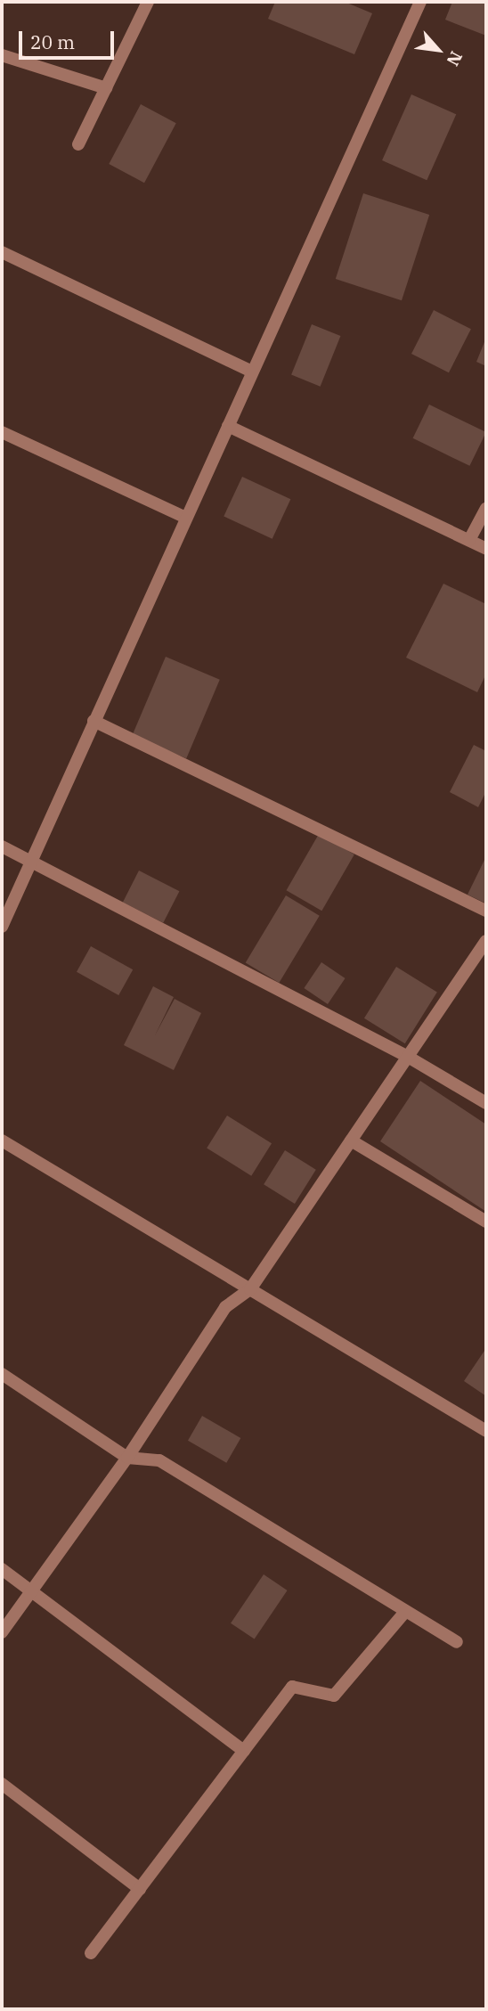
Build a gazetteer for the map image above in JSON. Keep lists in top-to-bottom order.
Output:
{
  "scale_bar": "20 m",
  "north": "bottom right"
}
